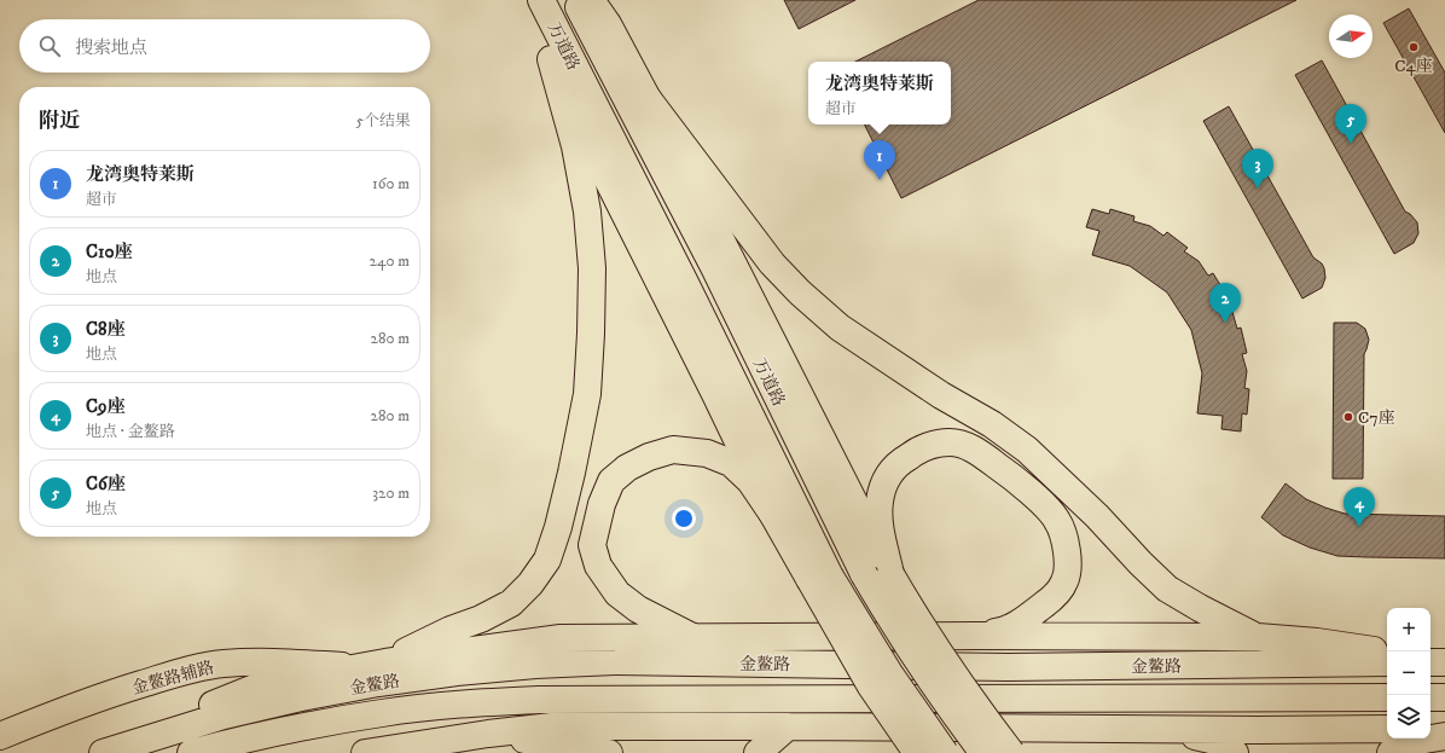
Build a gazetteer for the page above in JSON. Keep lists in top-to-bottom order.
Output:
{
  "streets": {
    "main road": ["万道路", "金鳌路", "金鳌路辅路"]
  },
  "places": ["C4座", "C7座"],
  "north": "right",
  "page": {
    "search": "搜索地点",
    "popup": ["龙湾奥特莱斯", "超市"],
    "heading": ["附近", "5个结果"],
    "pins": [
      "5",
      "1",
      "3",
      "2",
      "4"
    ],
    "list": [
      {
        "mark": "1",
        "name": "龙湾奥特莱斯",
        "note": "超市",
        "value": "160 m"
      },
      {
        "mark": "2",
        "name": "C10座",
        "note": "地点",
        "value": "240 m"
      },
      {
        "mark": "3",
        "name": "C8座",
        "note": "地点",
        "value": "280 m"
      },
      {
        "mark": "4",
        "name": "C9座",
        "note": "地点 · 金鳌路",
        "value": "280 m"
      },
      {
        "mark": "5",
        "name": "C6座",
        "note": "地点",
        "value": "320 m"
      }
    ],
    "map_buttons": ["+", "−"]
  }
}
